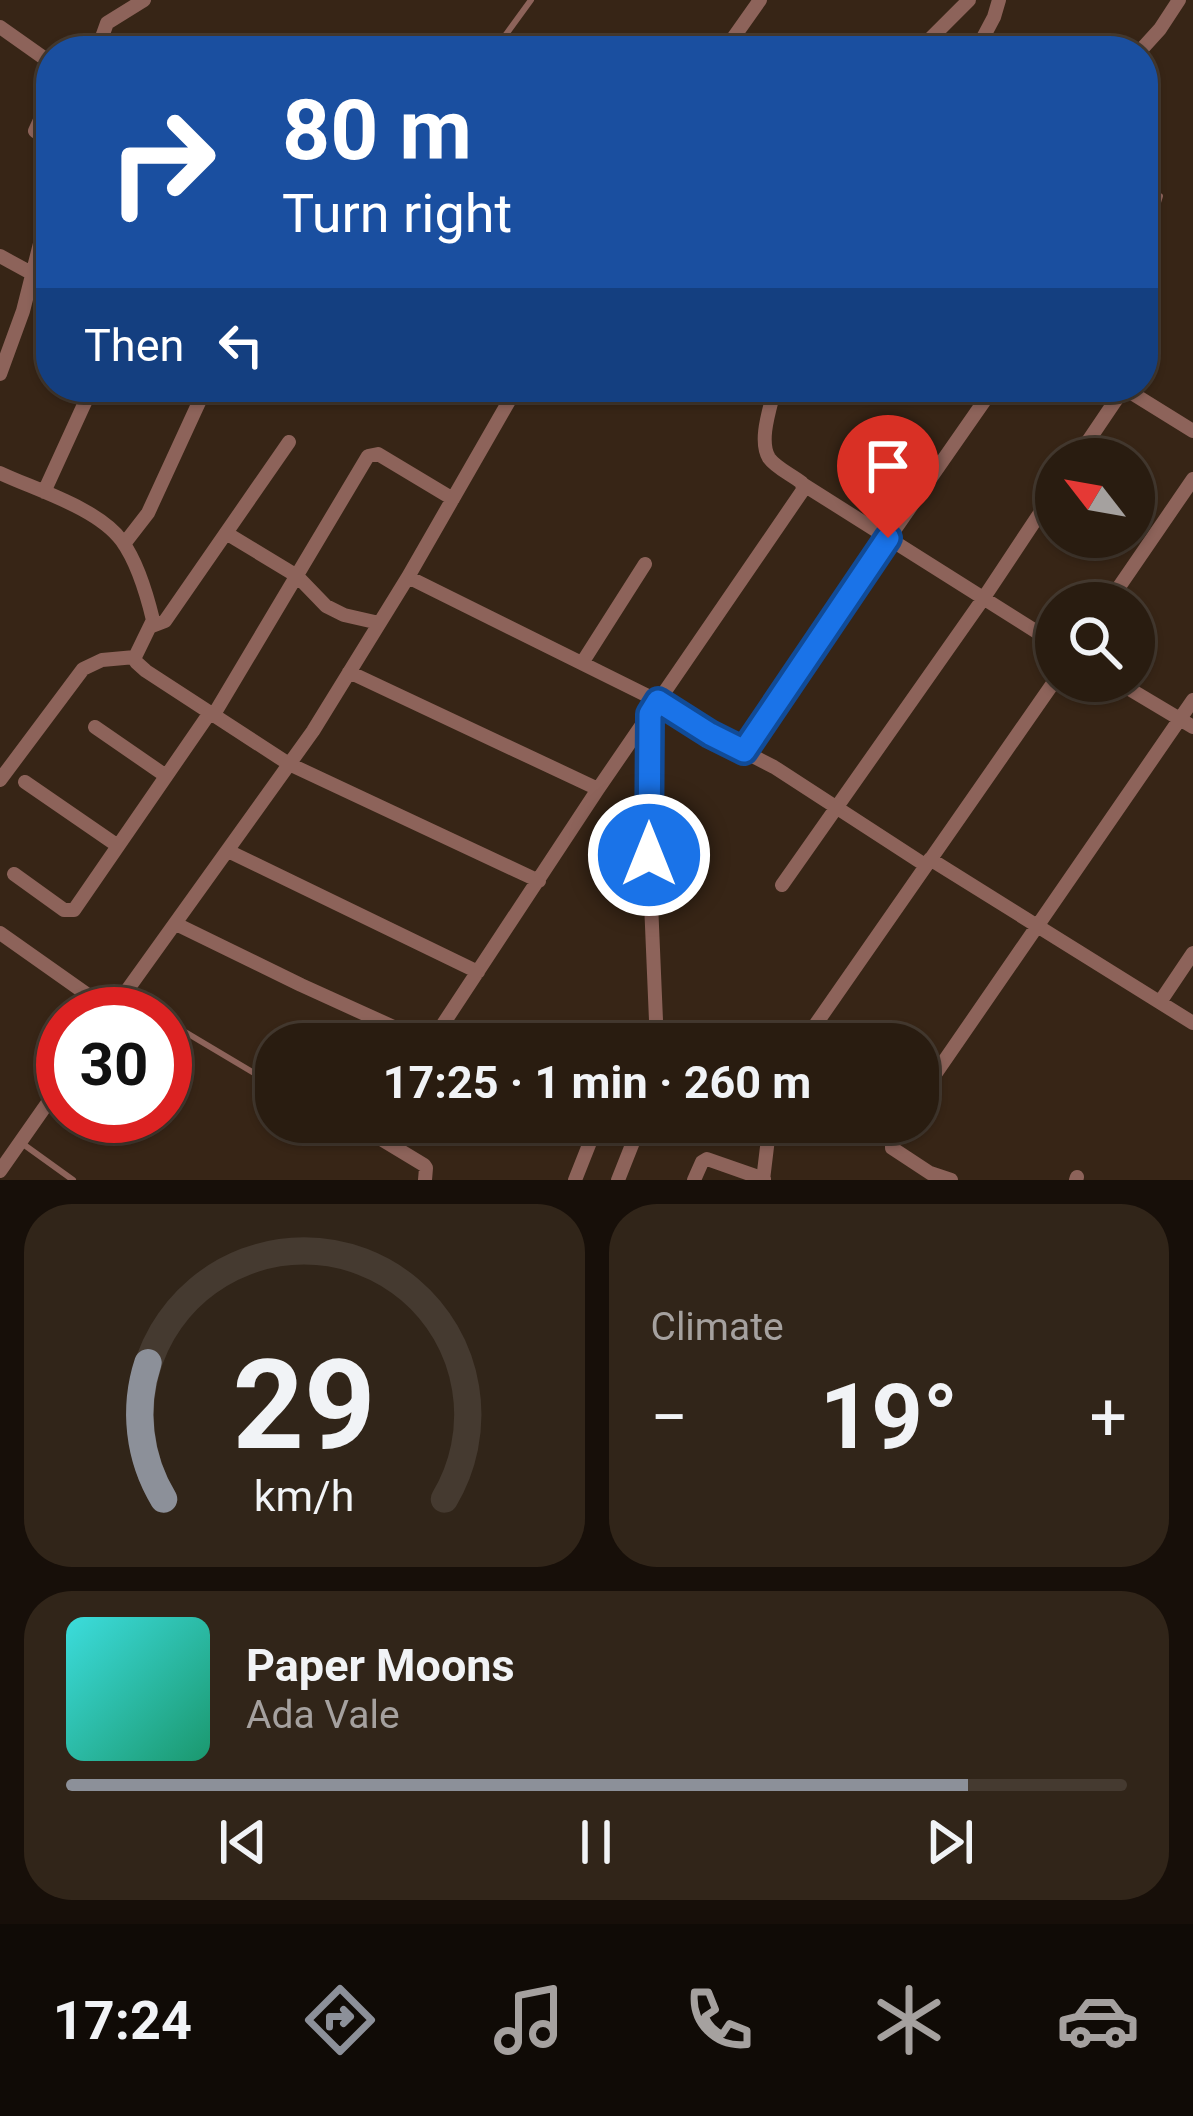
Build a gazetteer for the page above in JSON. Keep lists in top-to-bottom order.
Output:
{
  "north": "top left",
  "page": {
    "turn": ["80 m", "Turn right"],
    "then": "Then",
    "limit": "30",
    "trip": "17:25 · 1 min · 260 m",
    "tile": "Climate",
    "heat": ["−", "19°", "+"],
    "song": ["Paper Moons", "Ada Vale"],
    "tabs": "17:24",
    "gauge": ["29", "km/h"]
  }
}
